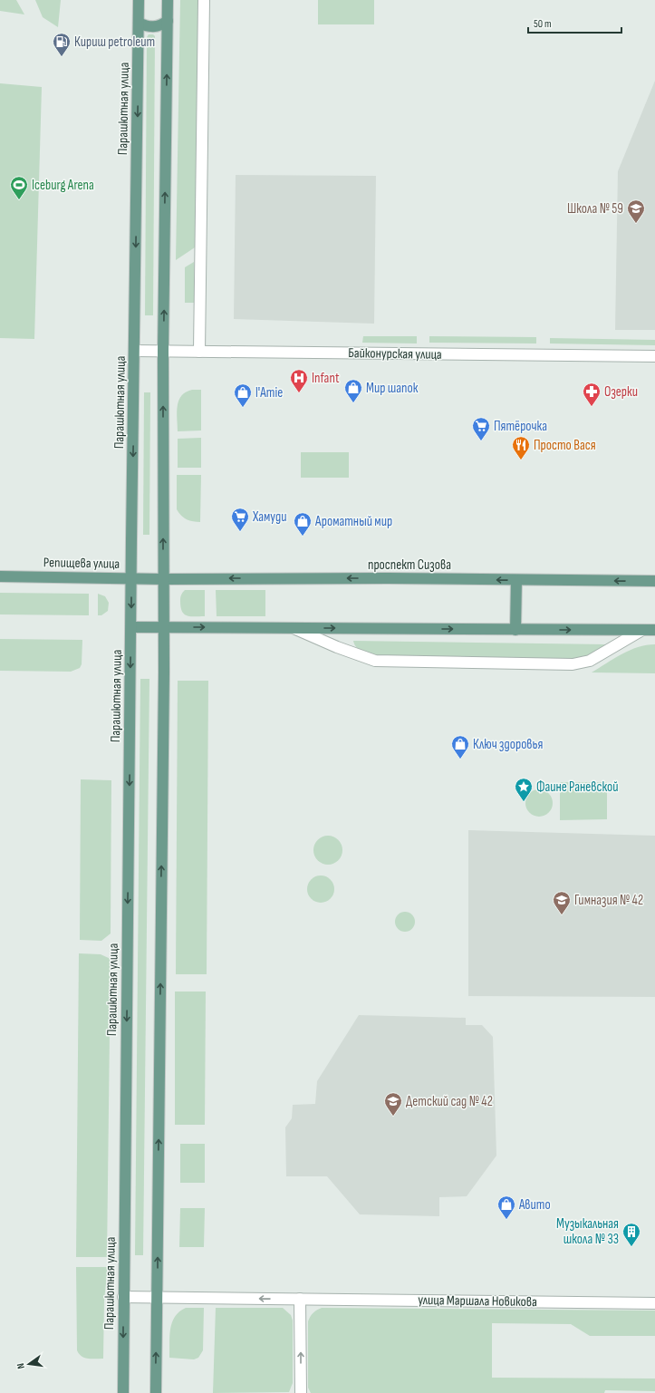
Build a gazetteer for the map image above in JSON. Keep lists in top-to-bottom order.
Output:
{
  "streets": {
    "main road": ["Парашютная улица", "Репищева улица", "проспект Сизова"],
    "street": ["Байконурская улица", "улица Маршала Новикова"]
  },
  "crossings": [
    ["Парашютная улица", "Байконурская улица"],
    ["Парашютная улица", "Репищева улица"],
    ["Парашютная улица", "улица Маршала Новикова"],
    ["Репищева улица", "проспект Сизова"]
  ],
  "places": {
    "fuel station": ["Кириш petroleum"],
    "sports": ["Iceburg Arena"],
    "school or university": ["Школа № 59", "Гимназия № 42", "Детский сад № 42"],
    "hospital": ["Infant"],
    "shop": [
      "Мир шапок",
      "l'Amie",
      "Ароматный мир",
      "Ключ здоровья",
      "Авито"
    ],
    "pharmacy": ["Озерки"],
    "supermarket": ["Пятёрочка", "Хамуди"],
    "restaurant": ["Просто Вася"],
    "place": ["Фаине Раневской"],
    "building": ["Музыкальная школа № 33"]
  },
  "scale_bar": "50 m",
  "north": "left"
}
